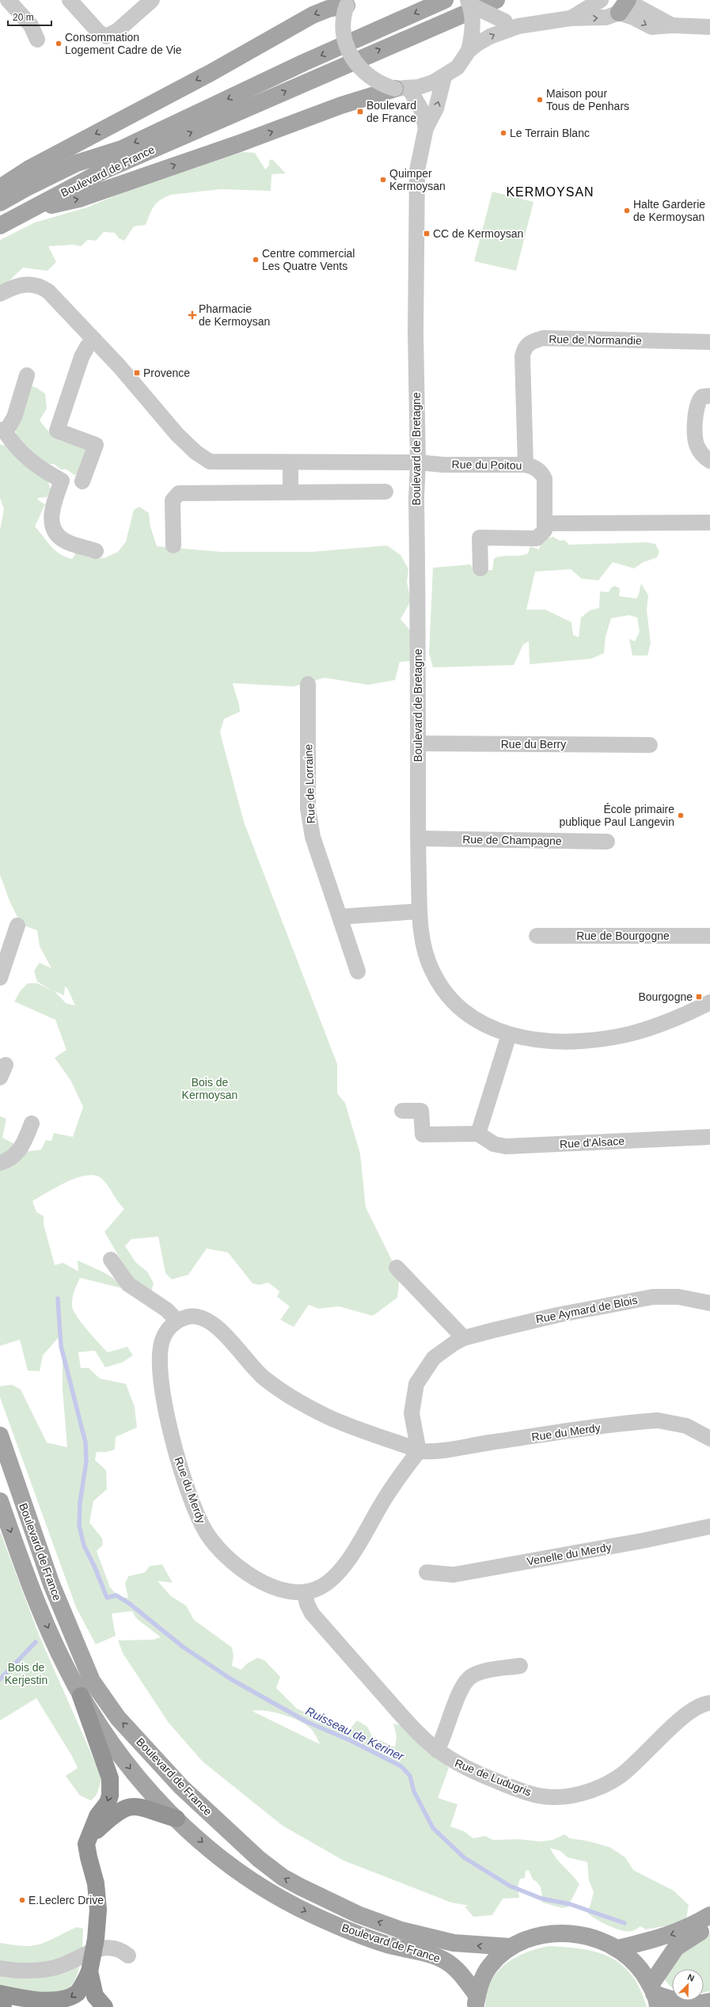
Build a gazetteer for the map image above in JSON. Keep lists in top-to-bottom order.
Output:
{
  "streets": {
    "main road": ["Boulevard de France"],
    "street": [
      "Rue de Normandie",
      "Boulevard de Bretagne",
      "Rue du Poitou",
      "Rue du Berry",
      "Rue de Lorraine",
      "Rue de Champagne",
      "Rue de Bourgogne",
      "Rue d'Alsace",
      "Rue Aymard de Blois",
      "Rue du Merdy",
      "Venelle du Merdy",
      "Rue de Ludugris"
    ]
  },
  "crossings": [
    ["Rue de Normandie", "Rue du Poitou"],
    ["Boulevard de Bretagne", "Rue du Poitou"],
    ["Boulevard de Bretagne", "Rue du Berry"],
    ["Boulevard de Bretagne", "Rue de Champagne"],
    ["Rue Aymard de Blois", "Rue du Merdy"],
    ["Rue du Merdy", "Rue de Ludugris"]
  ],
  "districts": ["KERMOYSAN"],
  "water": ["Ruisseau de Keriner"],
  "parks": ["Bois de Kermoysan", "Bois de Kerjestin"],
  "places": {
    "other": [
      "Consommation Logement Cadre de Vie",
      "Maison pour Tous de Penhars",
      "Le Terrain Blanc",
      "Quimper Kermoysan",
      "Halte Garderie de Kermoysan",
      "Centre commercial Les Quatre Vents",
      "École primaire publique Paul Langevin",
      "E.Leclerc Drive"
    ],
    "transit": [
      "Boulevard de France",
      "CC de Kermoysan",
      "Provence",
      "Bourgogne"
    ],
    "health": ["Pharmacie de Kermoysan"]
  },
  "scale_bar": "20 m",
  "north": "top right"
}
